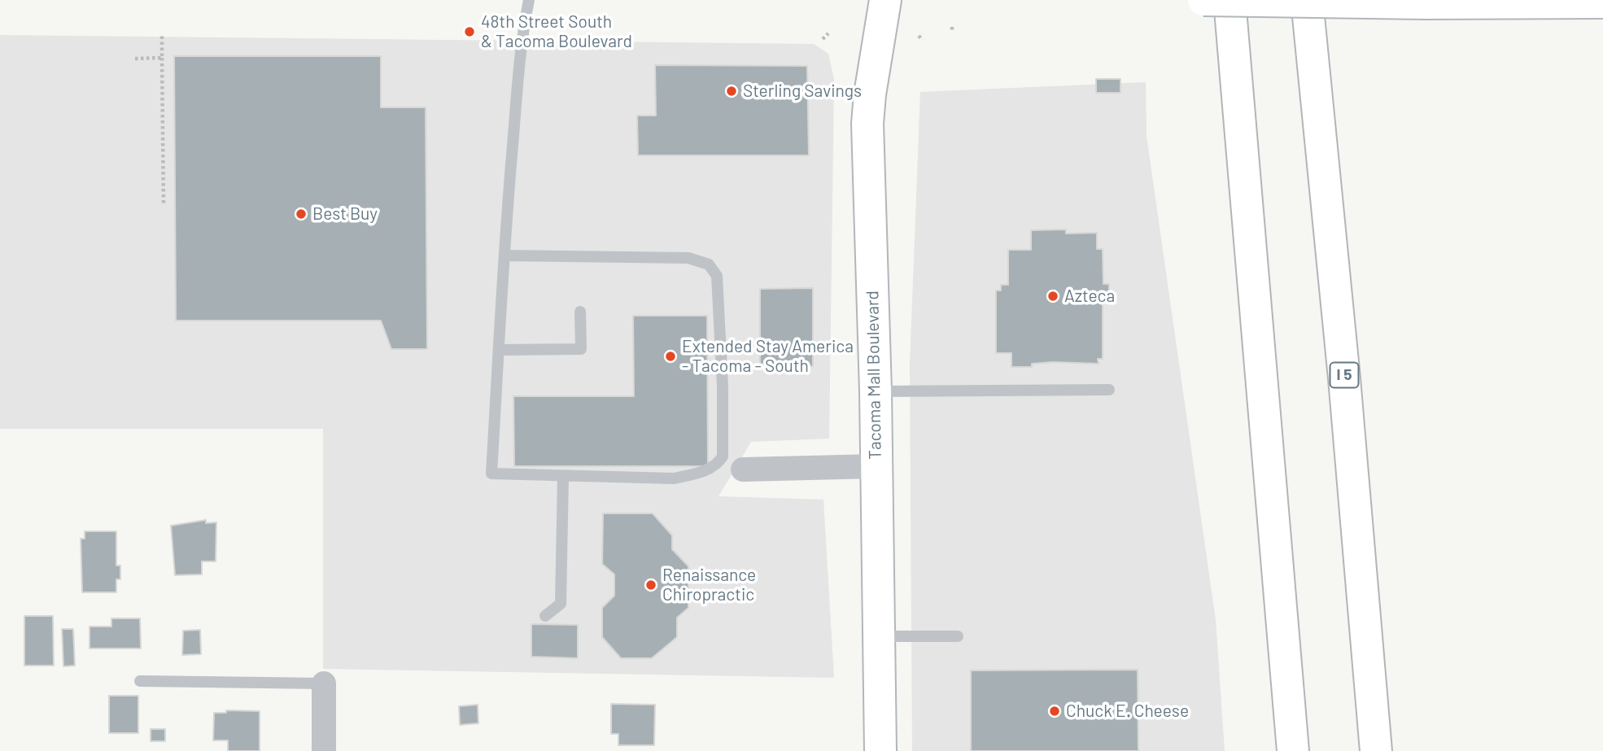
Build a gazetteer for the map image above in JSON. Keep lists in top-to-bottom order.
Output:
{
  "streets": {
    "main road": ["Tacoma Mall Boulevard", "I 5"]
  },
  "places": [
    "48th Street South & Tacoma Boulevard",
    "Sterling Savings",
    "Best Buy",
    "Azteca",
    "Extended Stay America - Tacoma - South",
    "Renaissance Chiropractic",
    "Chuck E. Cheese"
  ]
}
